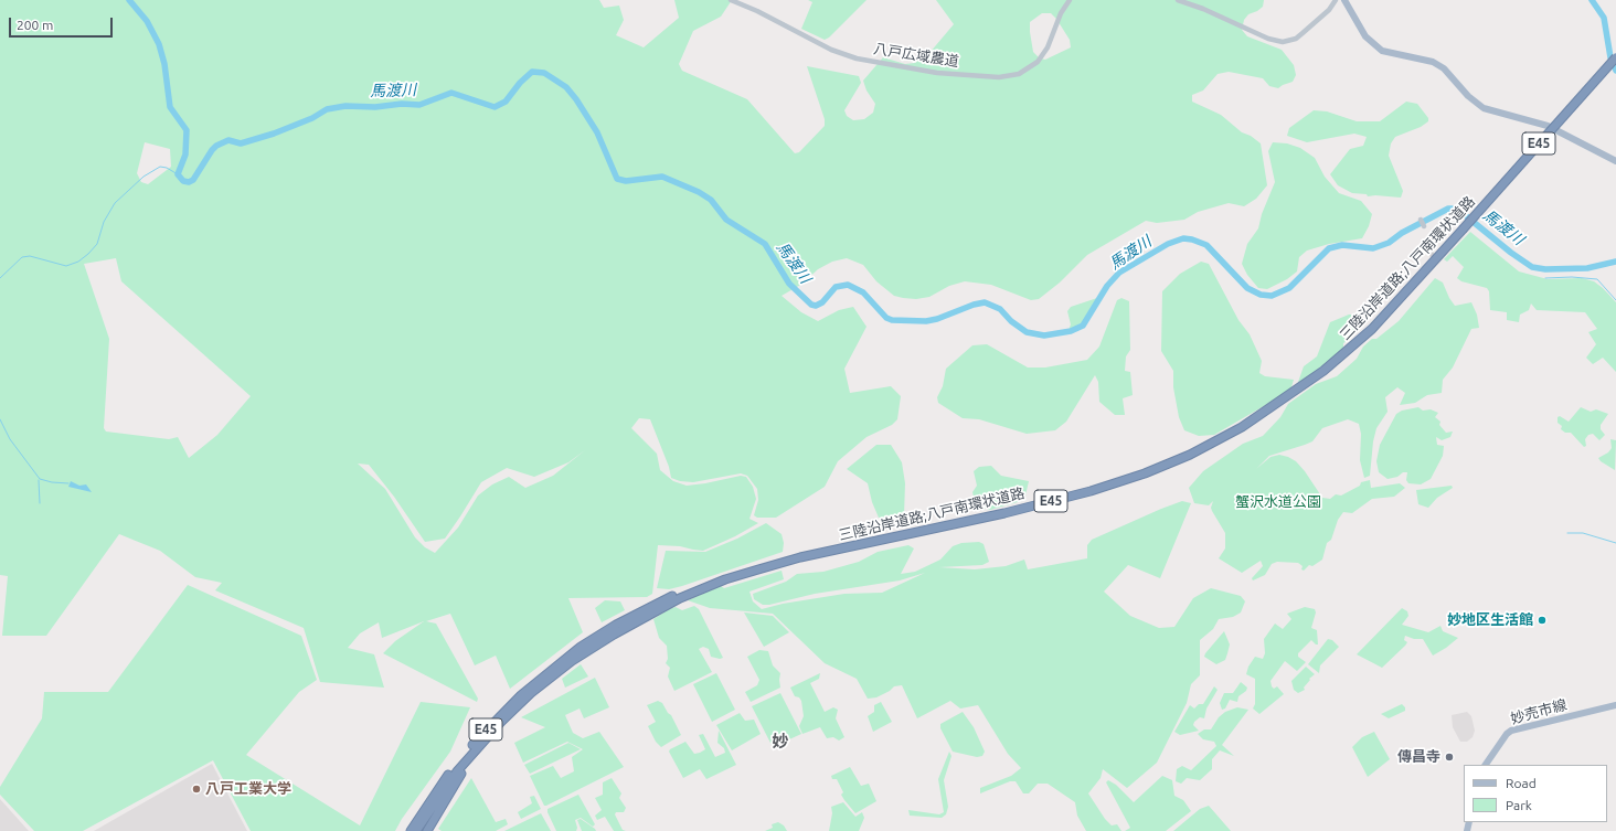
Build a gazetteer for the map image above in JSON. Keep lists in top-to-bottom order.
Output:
{
  "streets": {
    "highway": ["E45", "三陸沿岸道路;八戸南環状道路"],
    "main road": ["妙売市線"],
    "street": ["八戸広域農道"]
  },
  "districts": ["妙"],
  "water": ["馬渡川"],
  "parks": ["蟹沢水道公園"],
  "places": ["妙地区生活館", "傳昌寺", "八戸工業大学"],
  "legend": ["Road", "Park"],
  "scale_bar": "200 m"
}
